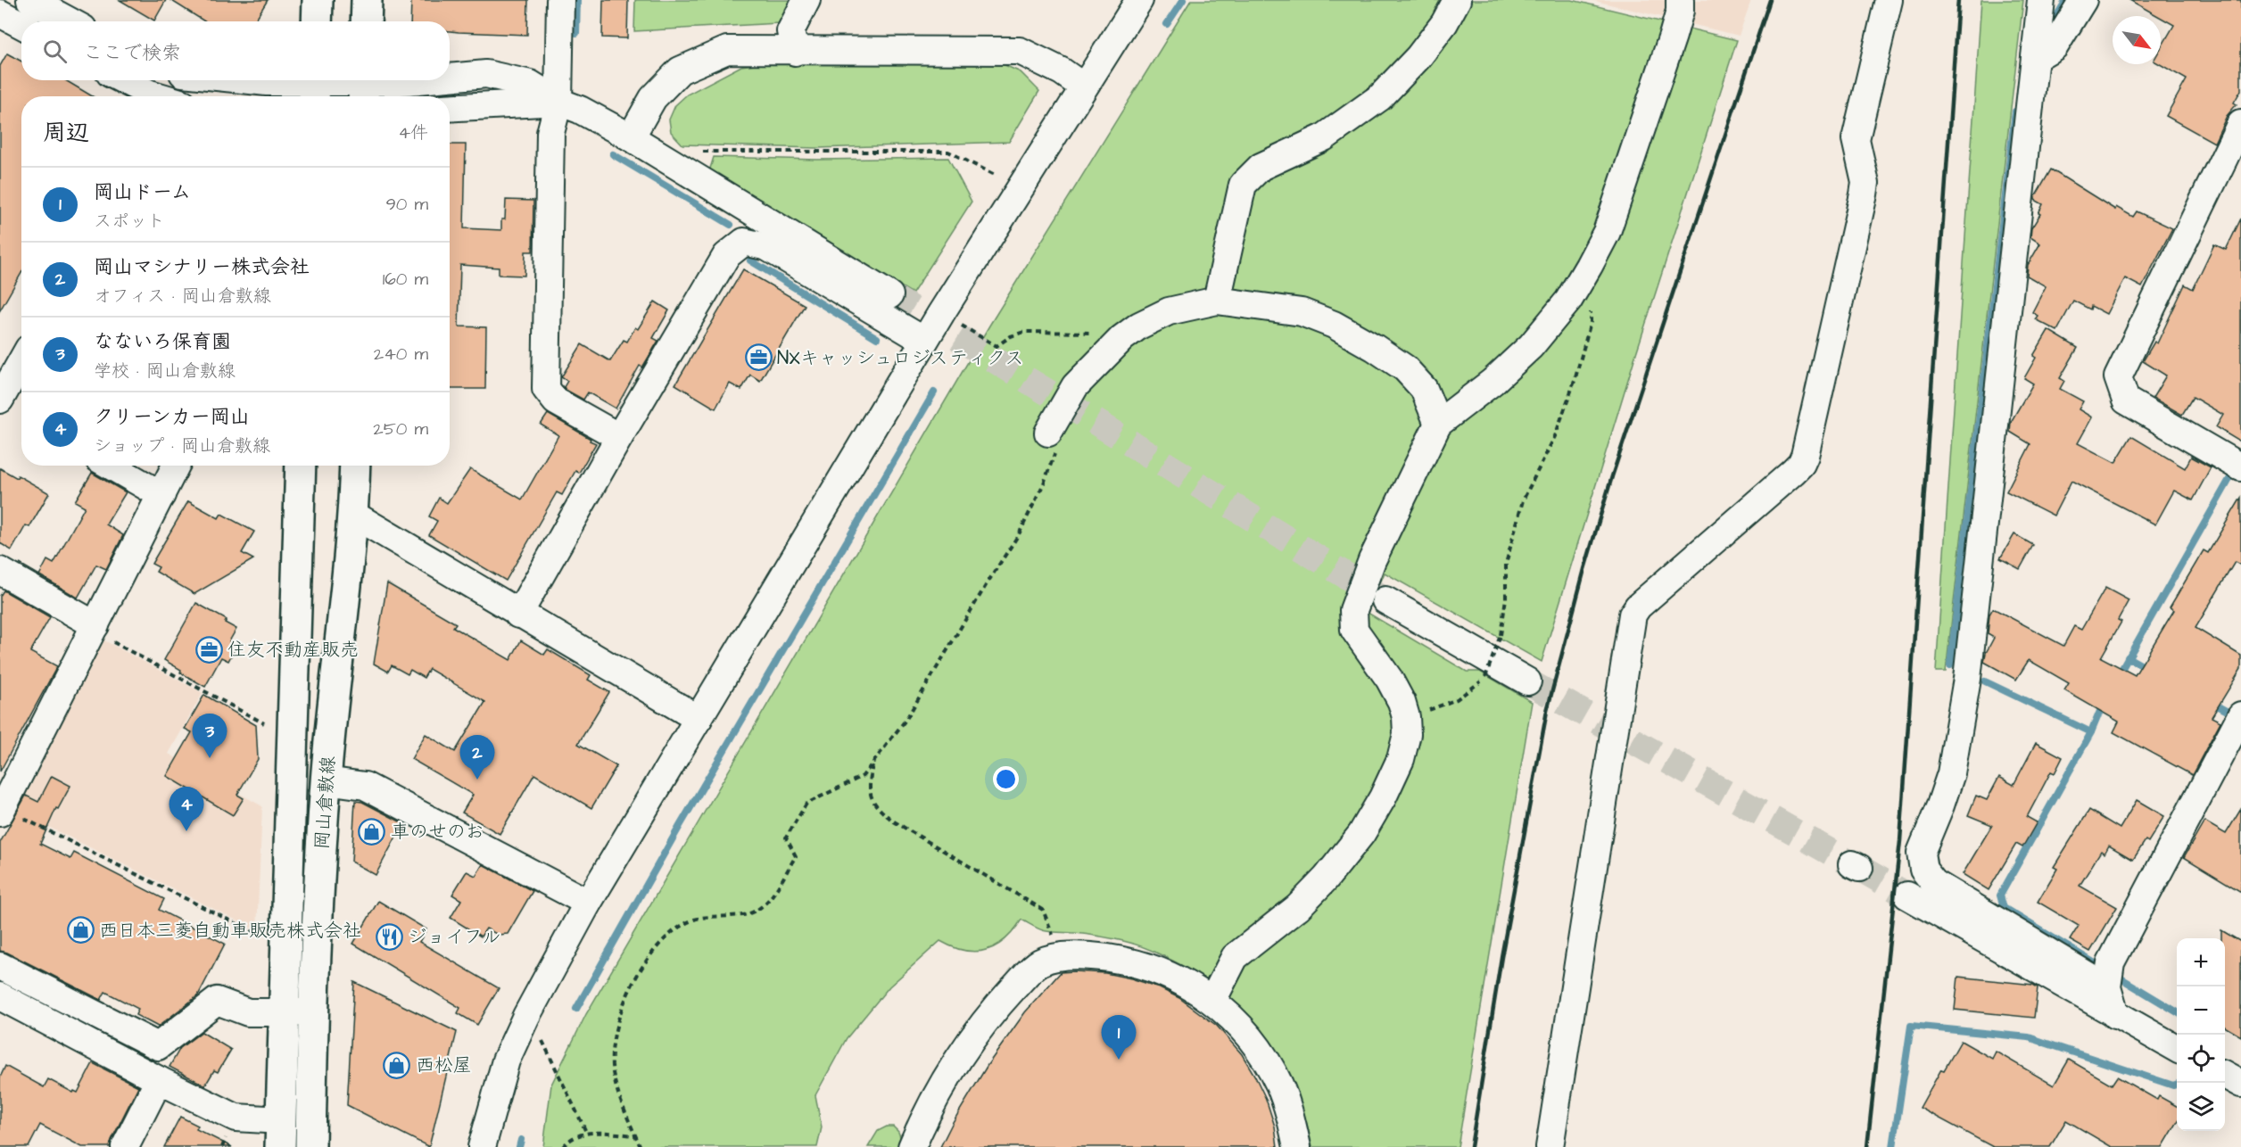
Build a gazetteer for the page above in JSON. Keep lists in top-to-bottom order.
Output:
{
  "streets": {
    "main road": ["岡山倉敷線"]
  },
  "places": {
    "office": ["NXキャッシュロジスティクス", "住友不動産販売"],
    "shop": ["車のせのお", "西日本三菱自動車販売株式会社", "西松屋"],
    "restaurant": ["ジョイフル"]
  },
  "north": "bottom right",
  "page": {
    "search": "ここで検索",
    "heading": ["周辺", "4件"],
    "list": [
      {
        "mark": "1",
        "name": "岡山ドーム",
        "note": "スポット",
        "value": "90 m"
      },
      {
        "mark": "2",
        "name": "岡山マシナリー株式会社",
        "note": "オフィス · 岡山倉敷線",
        "value": "160 m"
      },
      {
        "mark": "3",
        "name": "なないろ保育園",
        "note": "学校 · 岡山倉敷線",
        "value": "240 m"
      },
      {
        "mark": "4",
        "name": "クリーンカー岡山",
        "note": "ショップ · 岡山倉敷線",
        "value": "250 m"
      }
    ],
    "pins": [
      "3",
      "2",
      "4",
      "1"
    ],
    "map_buttons": ["+", "−"]
  }
}
